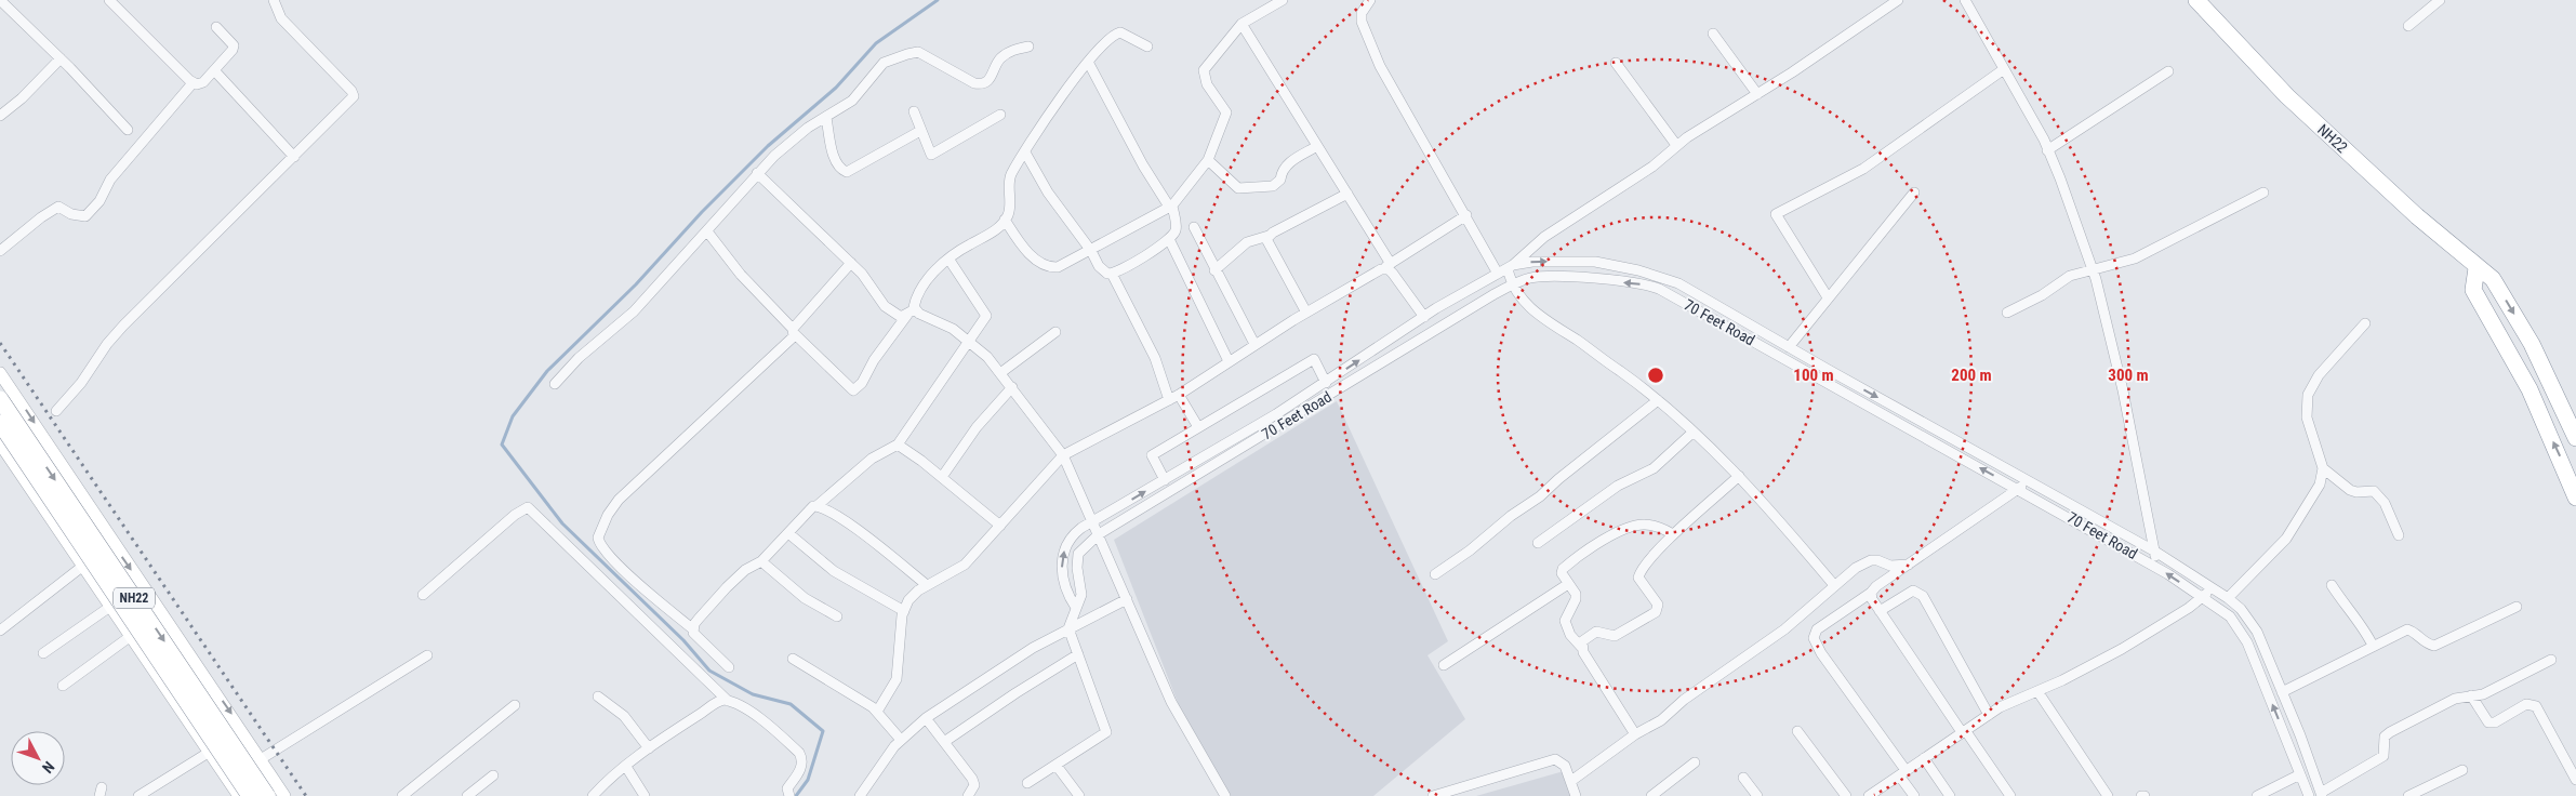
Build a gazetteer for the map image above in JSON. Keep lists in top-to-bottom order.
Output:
{
  "streets": {
    "highway": ["NH22"],
    "street": ["70 Feet Road"]
  },
  "north": "bottom right",
  "rings": ["100 m", "200 m", "300 m"]
}
